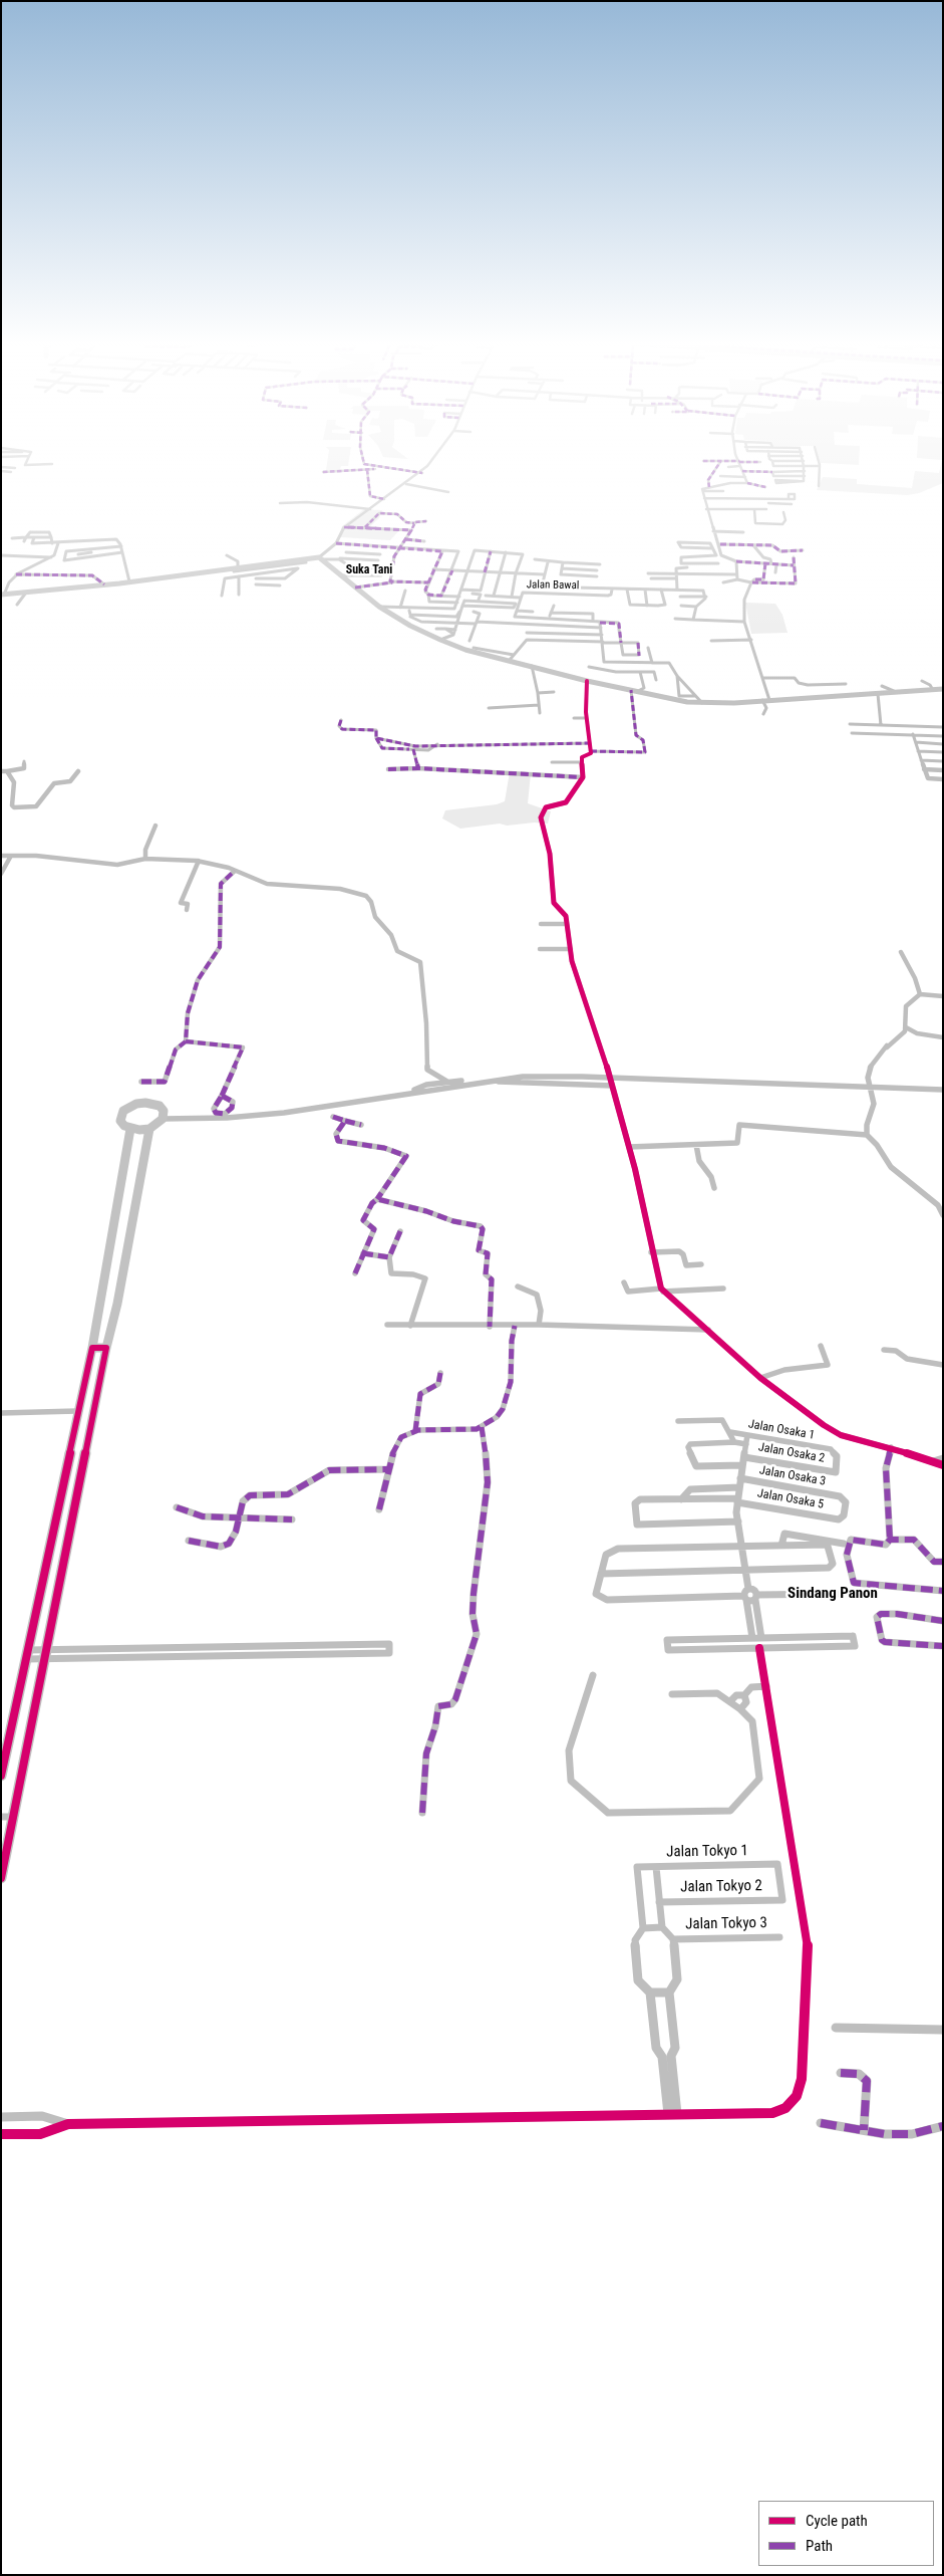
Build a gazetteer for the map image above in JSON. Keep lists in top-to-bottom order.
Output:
{
  "streets": {
    "street": [
      "Jalan Bawal",
      "Jalan Osaka 1",
      "Jalan Osaka 2",
      "Jalan Osaka 3",
      "Jalan Osaka 5",
      "Jalan Tokyo 1",
      "Jalan Tokyo 2",
      "Jalan Tokyo 3"
    ]
  },
  "crossings": [
    ["Jalan Osaka 1", "Jalan Osaka 2"],
    ["Jalan Osaka 3", "Jalan Osaka 5"],
    ["Jalan Tokyo 1", "Jalan Tokyo 2"],
    ["Jalan Tokyo 1", "Jalan Tokyo 3"]
  ],
  "districts": ["Suka Tani", "Sindang Panon"],
  "legend": ["Cycle path", "Path"]
}
